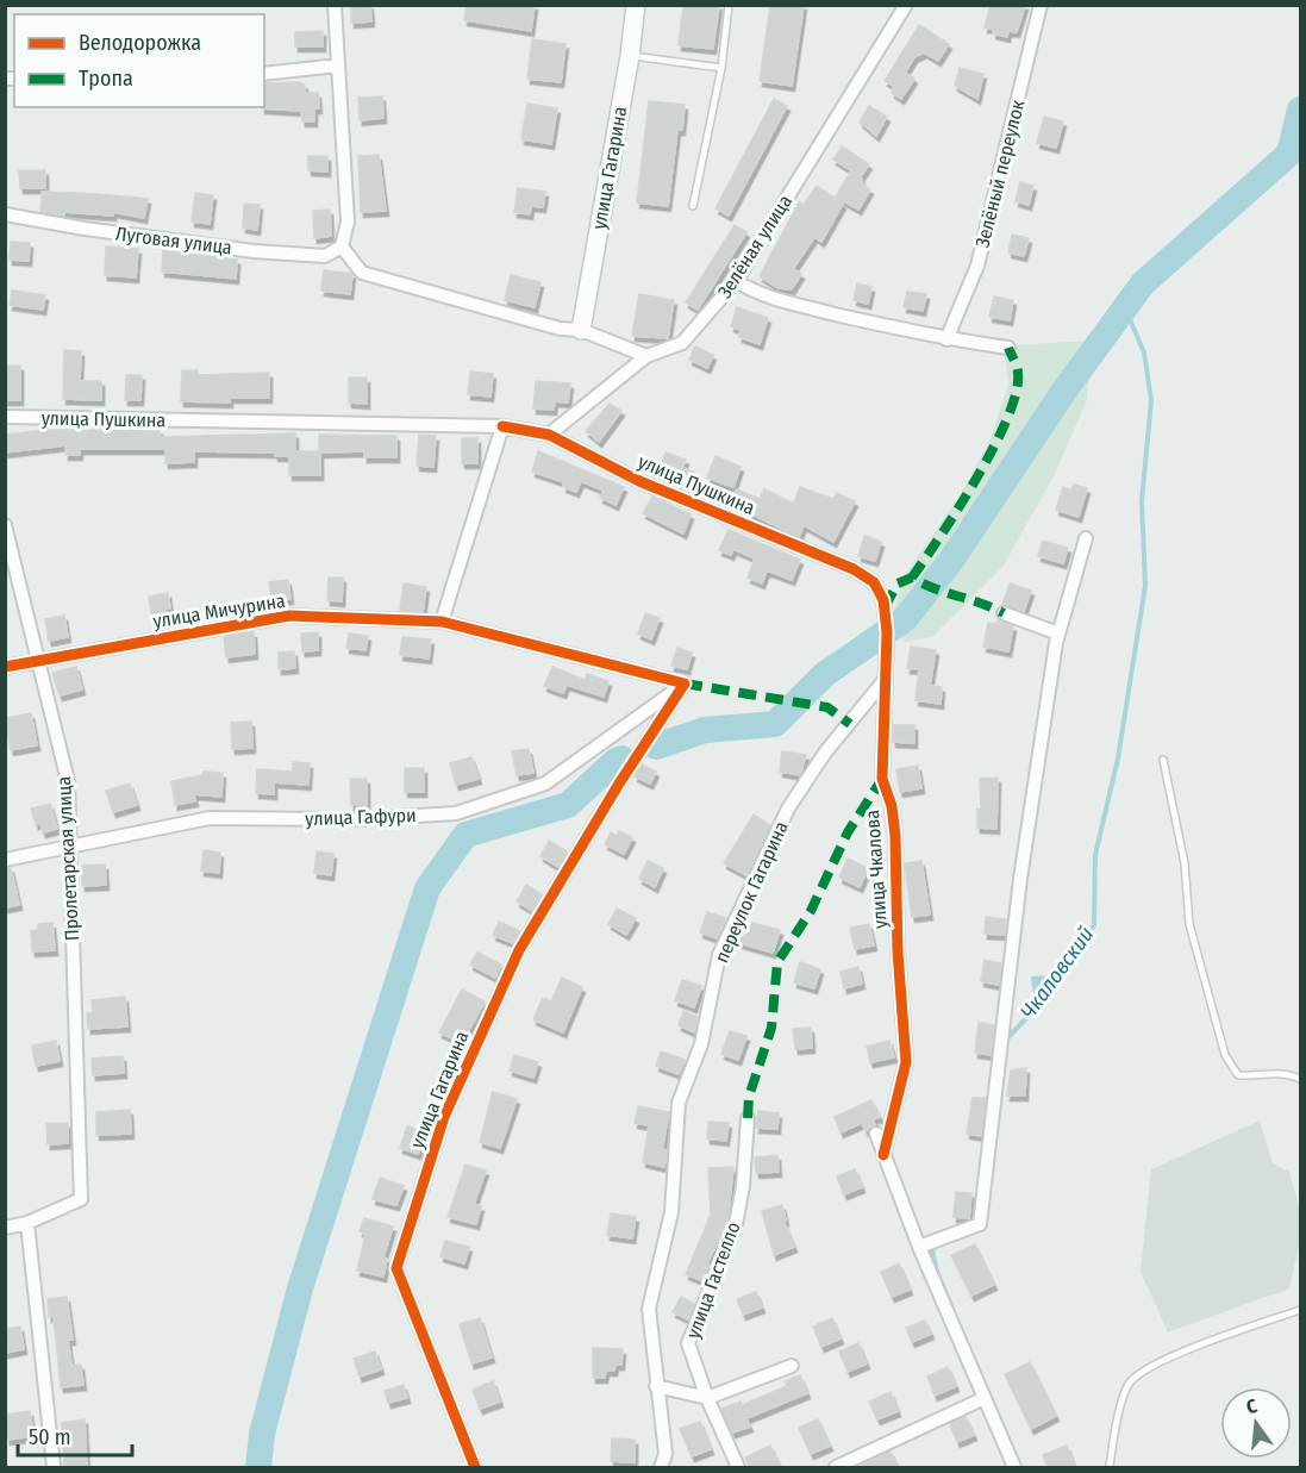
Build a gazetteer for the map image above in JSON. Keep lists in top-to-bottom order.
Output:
{
  "streets": {
    "street": [
      "улица Гагарина",
      "Зелёный переулок",
      "Луговая улица",
      "Зелёная улица",
      "улица Пушкина",
      "улица Мичурина",
      "улица Гафури",
      "Пролетарская улица",
      "улица Чкалова",
      "переулок Гагарина",
      "улица Гастелло"
    ]
  },
  "crossings": [
    ["улица Гагарина", "улица Мичурина"],
    ["улица Гагарина", "улица Гафури"],
    ["Зелёная улица", "улица Пушкина"],
    ["улица Пушкина", "улица Чкалова"],
    ["улица Мичурина", "улица Гафури"],
    ["улица Мичурина", "Пролетарская улица"],
    ["улица Гафури", "Пролетарская улица"],
    ["улица Чкалова", "переулок Гагарина"]
  ],
  "water": ["Чкаловский"],
  "legend": ["Велодорожка", "Тропа"],
  "scale_bar": "50 m",
  "north": "top"
}
